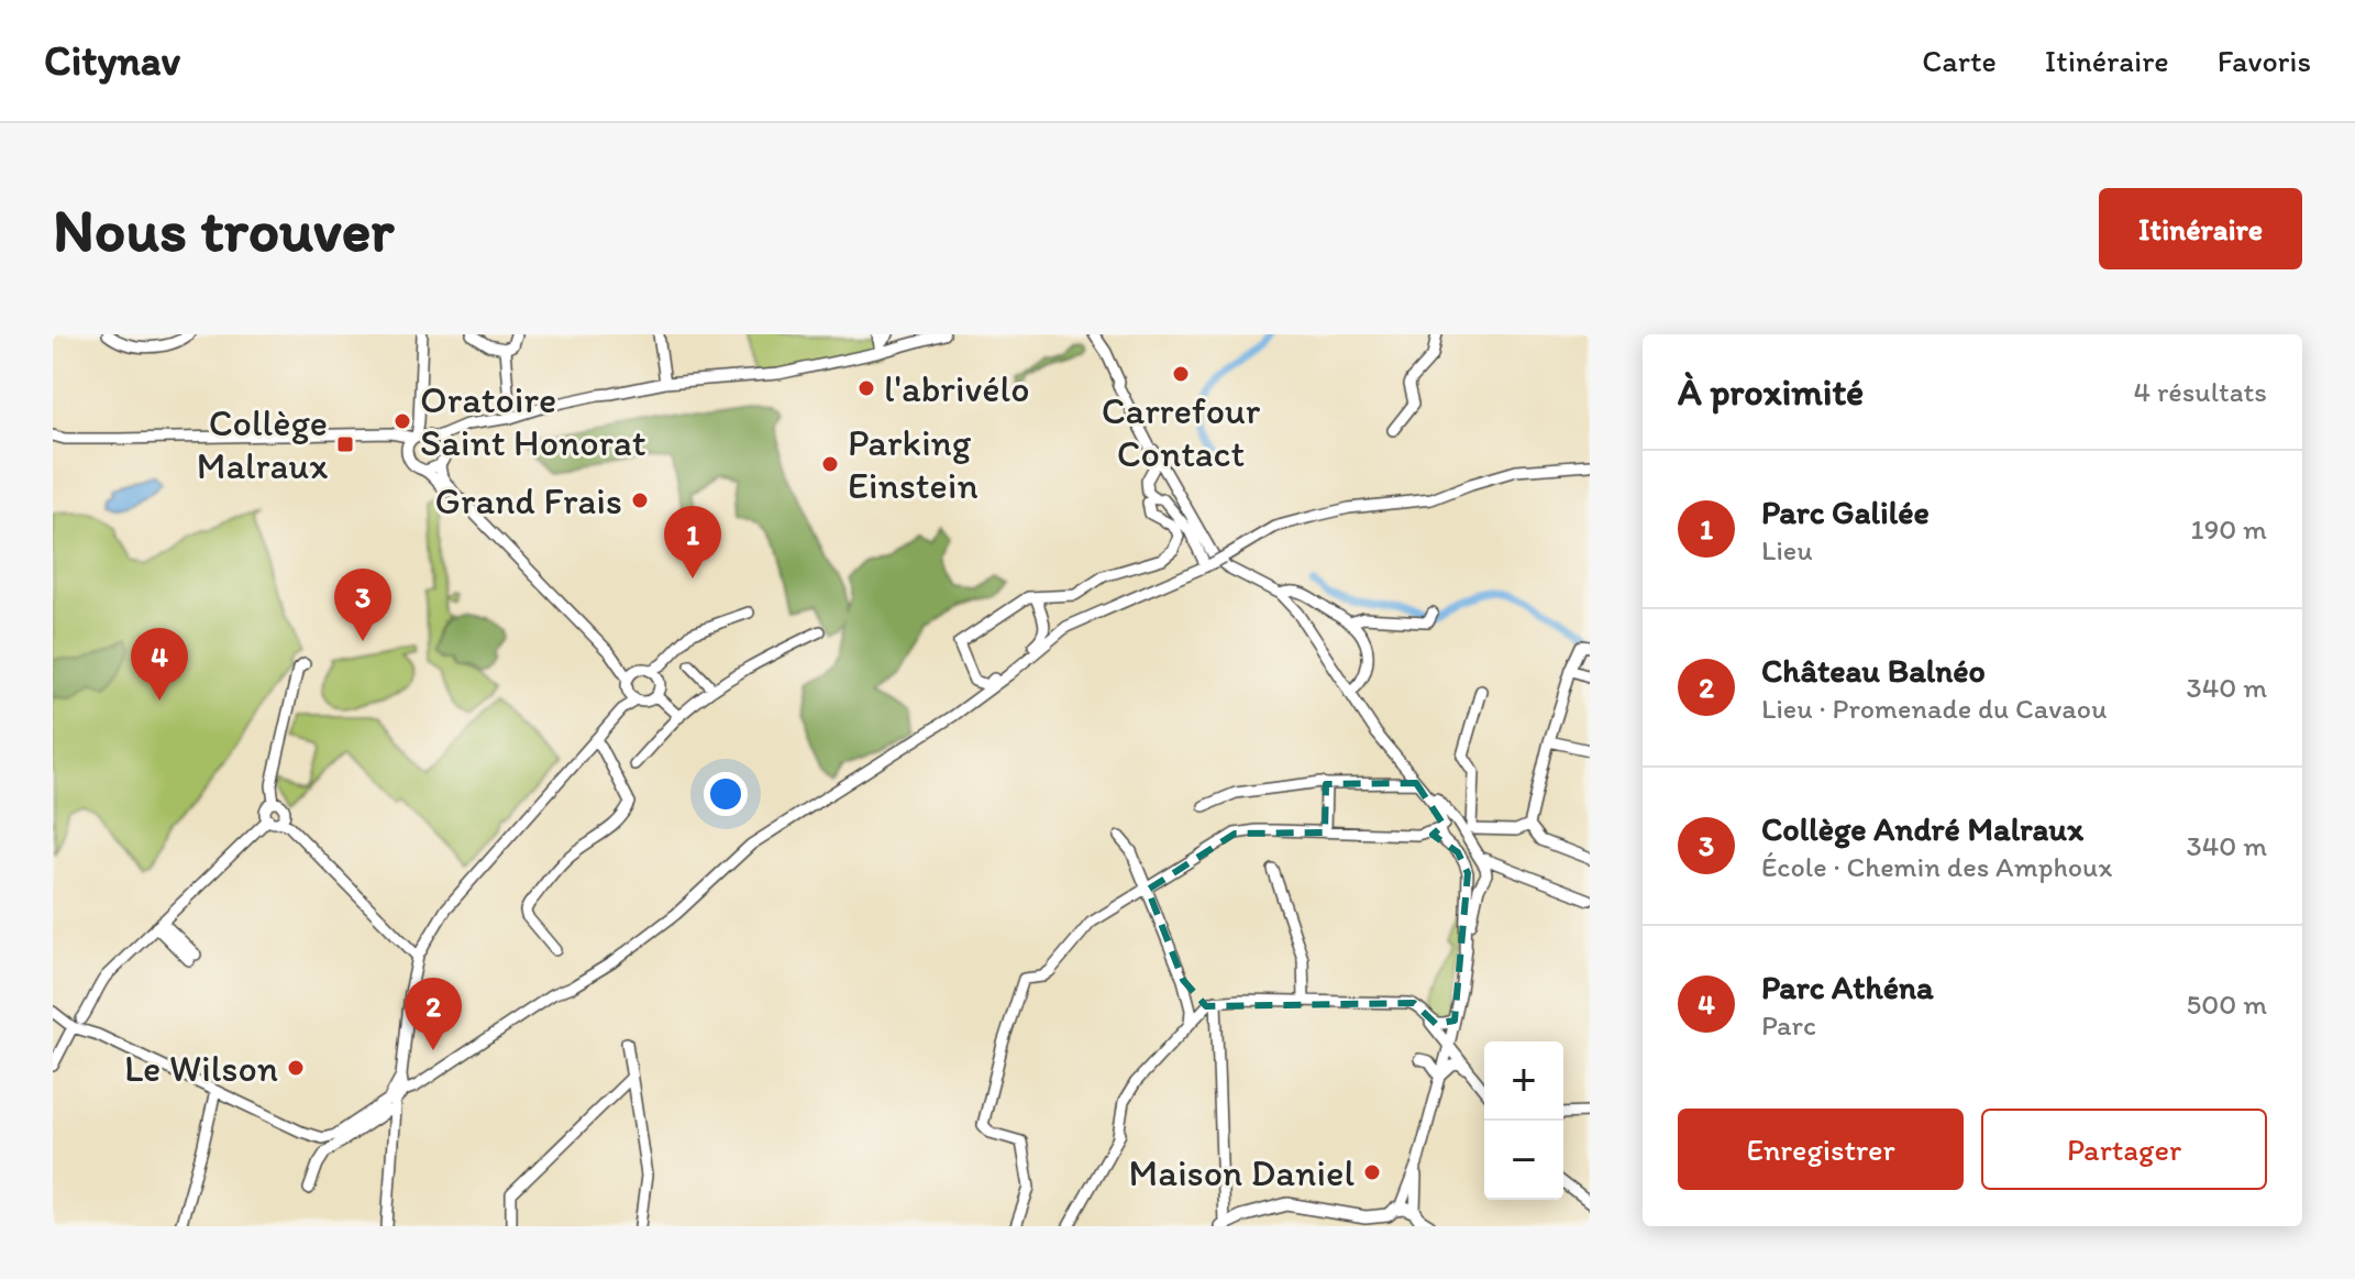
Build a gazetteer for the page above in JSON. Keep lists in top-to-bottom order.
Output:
{
  "places": {
    "other": [
      "Carrefour Contact",
      "l'abrivélo",
      "Oratoire Saint Honorat",
      "Parking Einstein",
      "Grand Frais",
      "Le Wilson",
      "Maison Daniel"
    ],
    "transit": ["Collège Malraux"]
  },
  "page": {
    "header": "Citynav",
    "nav": ["Carte", "Itinéraire", "Favoris"],
    "buttons": [
      "Itinéraire",
      ["Enregistrer", "Partager"]
    ],
    "title": "Nous trouver",
    "heading": ["À proximité", "4 résultats"],
    "list": [
      {
        "mark": "1",
        "name": "Parc Galilée",
        "note": "Lieu",
        "value": "190 m"
      },
      {
        "mark": "2",
        "name": "Château Balnéo",
        "note": "Lieu · Promenade du Cavaou",
        "value": "340 m"
      },
      {
        "mark": "3",
        "name": "Collège André Malraux",
        "note": "École · Chemin des Amphoux",
        "value": "340 m"
      },
      {
        "mark": "4",
        "name": "Parc Athéna",
        "note": "Parc",
        "value": "500 m"
      }
    ],
    "pins": [
      "1",
      "3",
      "4",
      "2"
    ],
    "map_buttons": ["+", "−"]
  }
}
